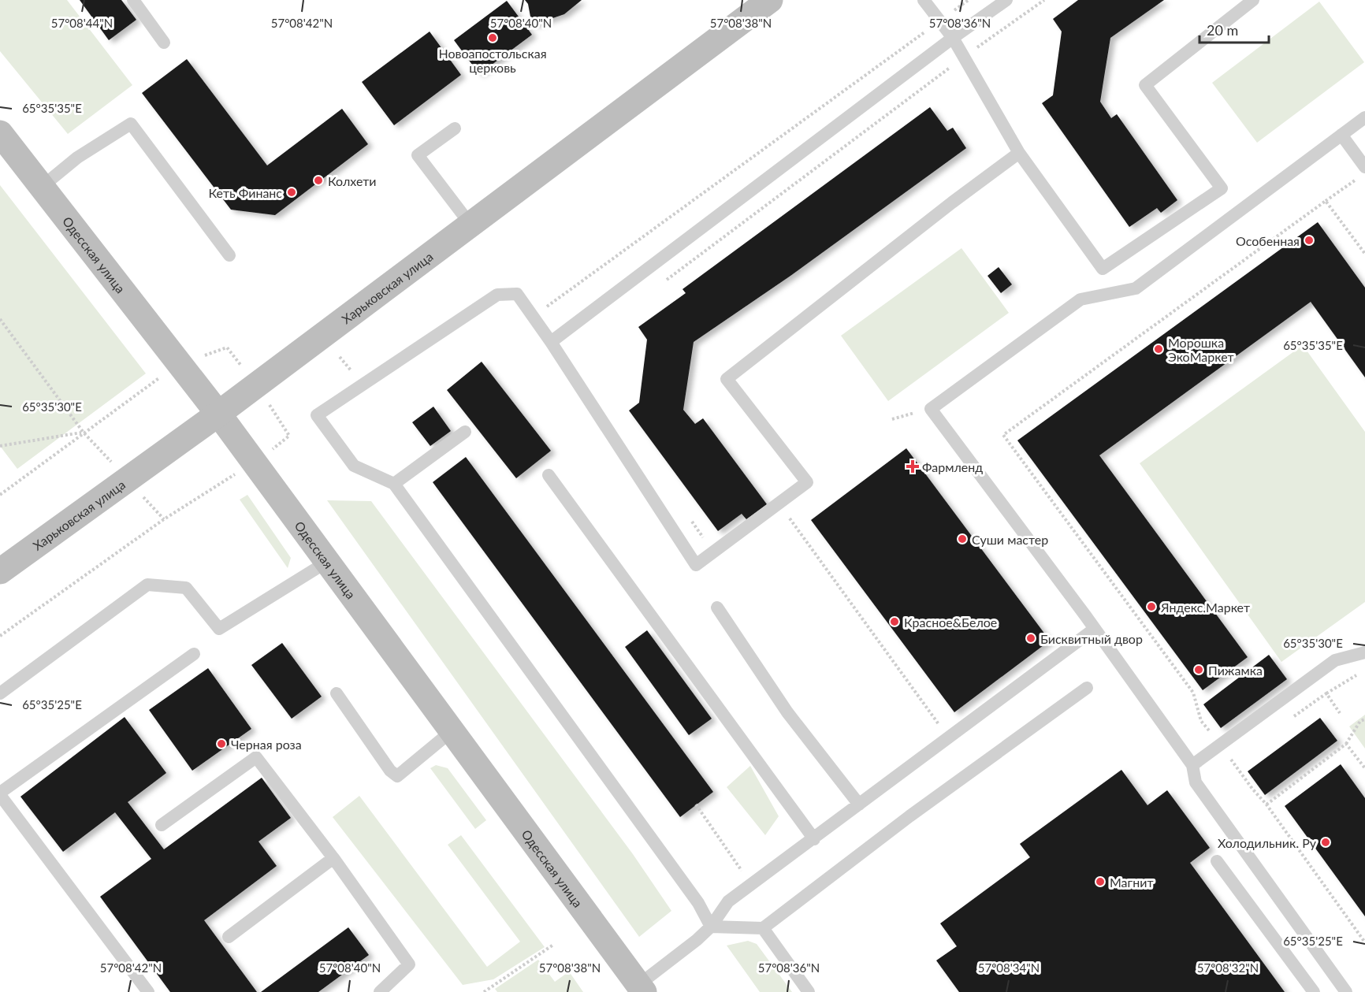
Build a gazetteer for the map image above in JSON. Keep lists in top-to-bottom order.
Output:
{
  "streets": {
    "street": ["Одесская улица", "Харьковская улица"]
  },
  "crossings": [
    ["Одесская улица", "Харьковская улица"]
  ],
  "places": {
    "other": [
      "Новоапостольская церковь",
      "Колхети",
      "Кеть Финанс",
      "Особенная",
      "Морошка ЭкоМаркет",
      "Суши мастер",
      "Яндекс.Маркет",
      "Красное&Белое",
      "Бисквитный двор",
      "Пижамка",
      "Черная роза",
      "Холодильник. Ру",
      "Магнит"
    ],
    "health": ["Фармленд"]
  },
  "scale_bar": "20 m",
  "coordinates": [
    "57°08'44\"N",
    "57°08'42\"N",
    "57°08'40\"N",
    "57°08'38\"N",
    "57°08'36\"N",
    "65°35'35\"E",
    "65°35'30\"E",
    "65°35'25\"E",
    "57°08'34\"N",
    "57°08'32\"N"
  ]
}
